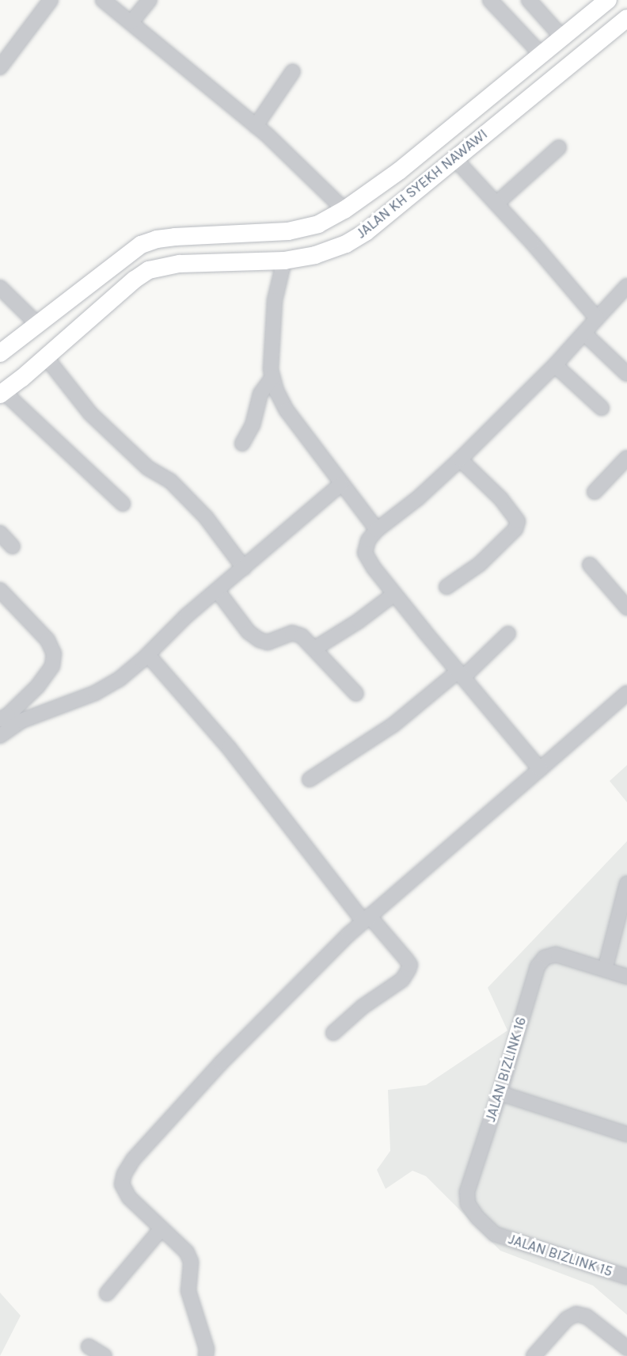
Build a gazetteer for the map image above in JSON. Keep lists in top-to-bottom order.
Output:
{
  "streets": {
    "main road": ["JALAN KH SYEKH NAWAWI"],
    "street": ["JALAN BIZLINK 16", "JALAN BIZLINK 15"]
  },
  "crossings": [
    ["JALAN BIZLINK 16", "JALAN BIZLINK 15"]
  ]
}
